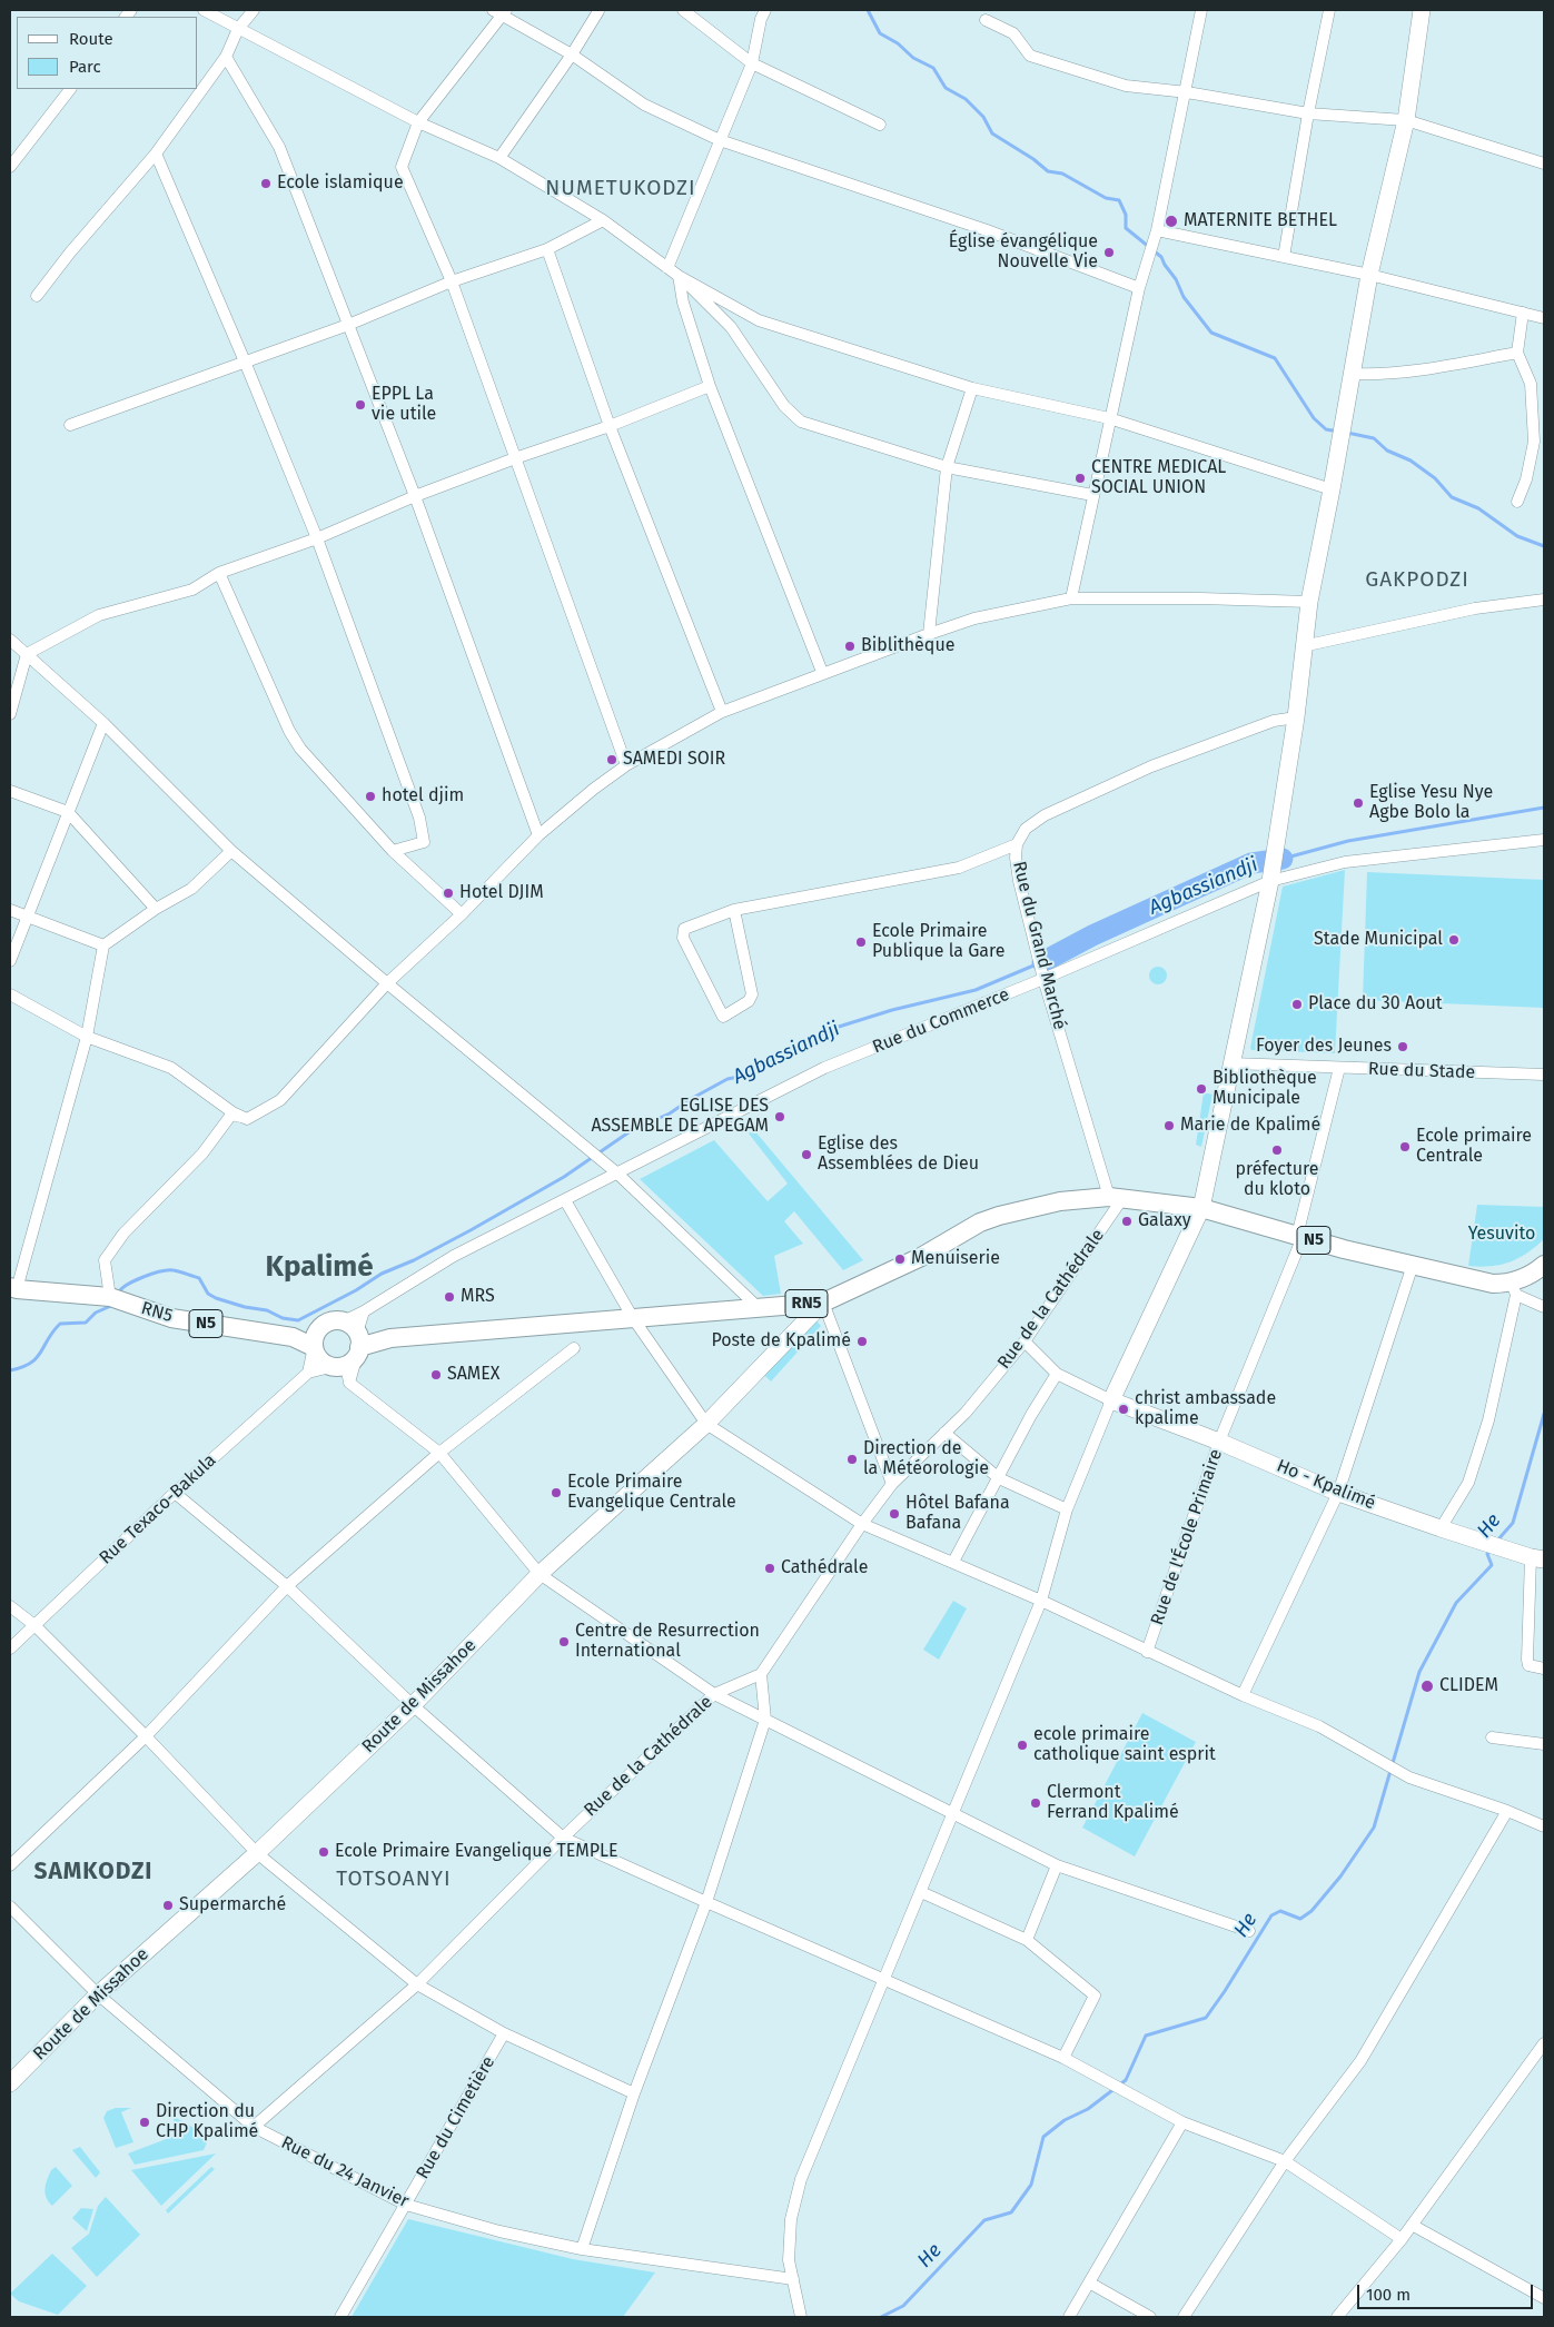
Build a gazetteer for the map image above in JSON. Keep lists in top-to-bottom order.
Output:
{
  "streets": {
    "main road": [
      "N5",
      "RN5",
      "Ho - Kpalimé",
      "Route de Missahoe"
    ],
    "street": [
      "Rue du Grand Marché",
      "Rue du Commerce",
      "Rue du Stade",
      "Rue de la Cathédrale",
      "Rue Texaco-Bakula",
      "Rue de l'École Primaire",
      "Rue du Cimetière",
      "Rue du 24 Janvier"
    ]
  },
  "crossings": [
    ["Rue du Grand Marché", "Rue du Commerce"],
    ["Rue du Grand Marché", "Rue de la Cathédrale"],
    ["Rue du Grand Marché", "RN5"],
    ["Rue du Commerce", "RN5"],
    ["Rue du Commerce", "Rue Texaco-Bakula"],
    ["Rue du Stade", "Rue de l'École Primaire"],
    ["N5", "RN5"],
    ["N5", "Rue de l'École Primaire"],
    ["Rue de la Cathédrale", "RN5"],
    ["Rue de la Cathédrale", "Rue du 24 Janvier"],
    ["RN5", "Rue Texaco-Bakula"],
    ["RN5", "Route de Missahoe"],
    ["Ho - Kpalimé", "Rue de l'École Primaire"],
    ["Route de Missahoe", "Rue du 24 Janvier"],
    ["Rue du Cimetière", "Rue du 24 Janvier"]
  ],
  "districts": [
    "NUMETUKODZI",
    "GAKPODZI",
    "Kpalimé",
    "SAMKODZI",
    "TOTSOANYI"
  ],
  "water": ["Agbassiandji", "He"],
  "parks": ["Yesuvito"],
  "places": [
    "Ecole islamique",
    "MATERNITE BETHEL",
    "Église évangélique Nouvelle Vie",
    "EPPL La vie utile",
    "CENTRE MEDICAL SOCIAL UNION",
    "Biblithèque",
    "SAMEDI SOIR",
    "hotel djim",
    "Eglise Yesu Nye Agbe Bolo la",
    "Hotel DJIM",
    "Stade Municipal",
    "Ecole Primaire Publique la Gare",
    "Place du 30 Aout",
    "Foyer des Jeunes",
    "Bibliothèque Municipale",
    "EGLISE DES ASSEMBLE DE APEGAM",
    "Marie de Kpalimé",
    "Ecole primaire Centrale",
    "préfecture du kloto",
    "Eglise des Assemblées de Dieu",
    "Galaxy",
    "Menuiserie",
    "MRS",
    "Poste de Kpalimé",
    "SAMEX",
    "christ ambassade kpalime",
    "Direction de la Météorologie",
    "Ecole Primaire Evangelique Centrale",
    "Hôtel Bafana Bafana",
    "Cathédrale",
    "Centre de Resurrection International",
    "CLIDEM",
    "ecole primaire catholique saint esprit",
    "Clermont Ferrand Kpalimé",
    "Ecole Primaire Evangelique TEMPLE",
    "Supermarché",
    "Direction du CHP Kpalimé"
  ],
  "legend": ["Route", "Parc"],
  "scale_bar": "100 m"
}
